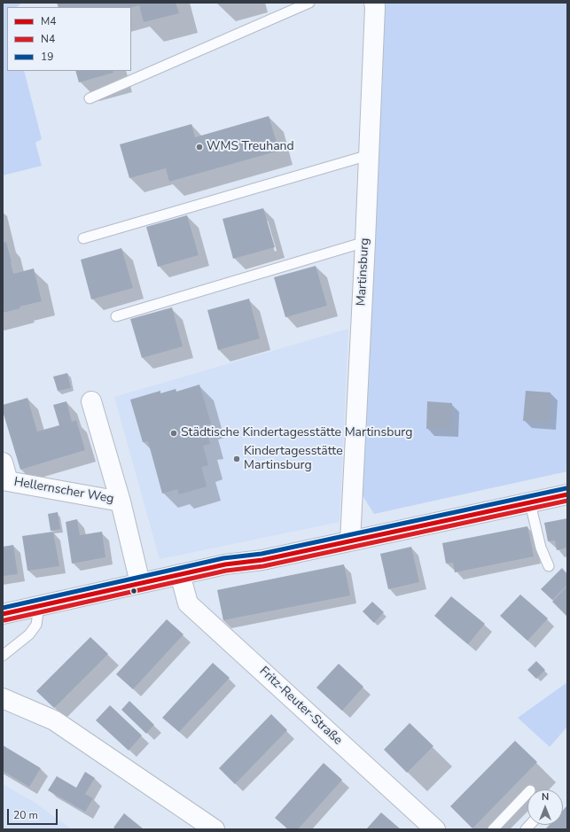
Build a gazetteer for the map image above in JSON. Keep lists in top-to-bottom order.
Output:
{
  "streets": {
    "street": ["Martinsburg", "Hellernscher Weg", "Fritz-Reuter-Straße"]
  },
  "places": ["WMS Treuhand", "Städtische Kindertagesstätte Martinsburg", "Kindertagesstätte Martinsburg"],
  "lines": ["transit line 19", "transit line M4", "transit line N4"],
  "legend": ["M4", "N4", "19"],
  "scale_bar": "20 m",
  "north": "top"
}
